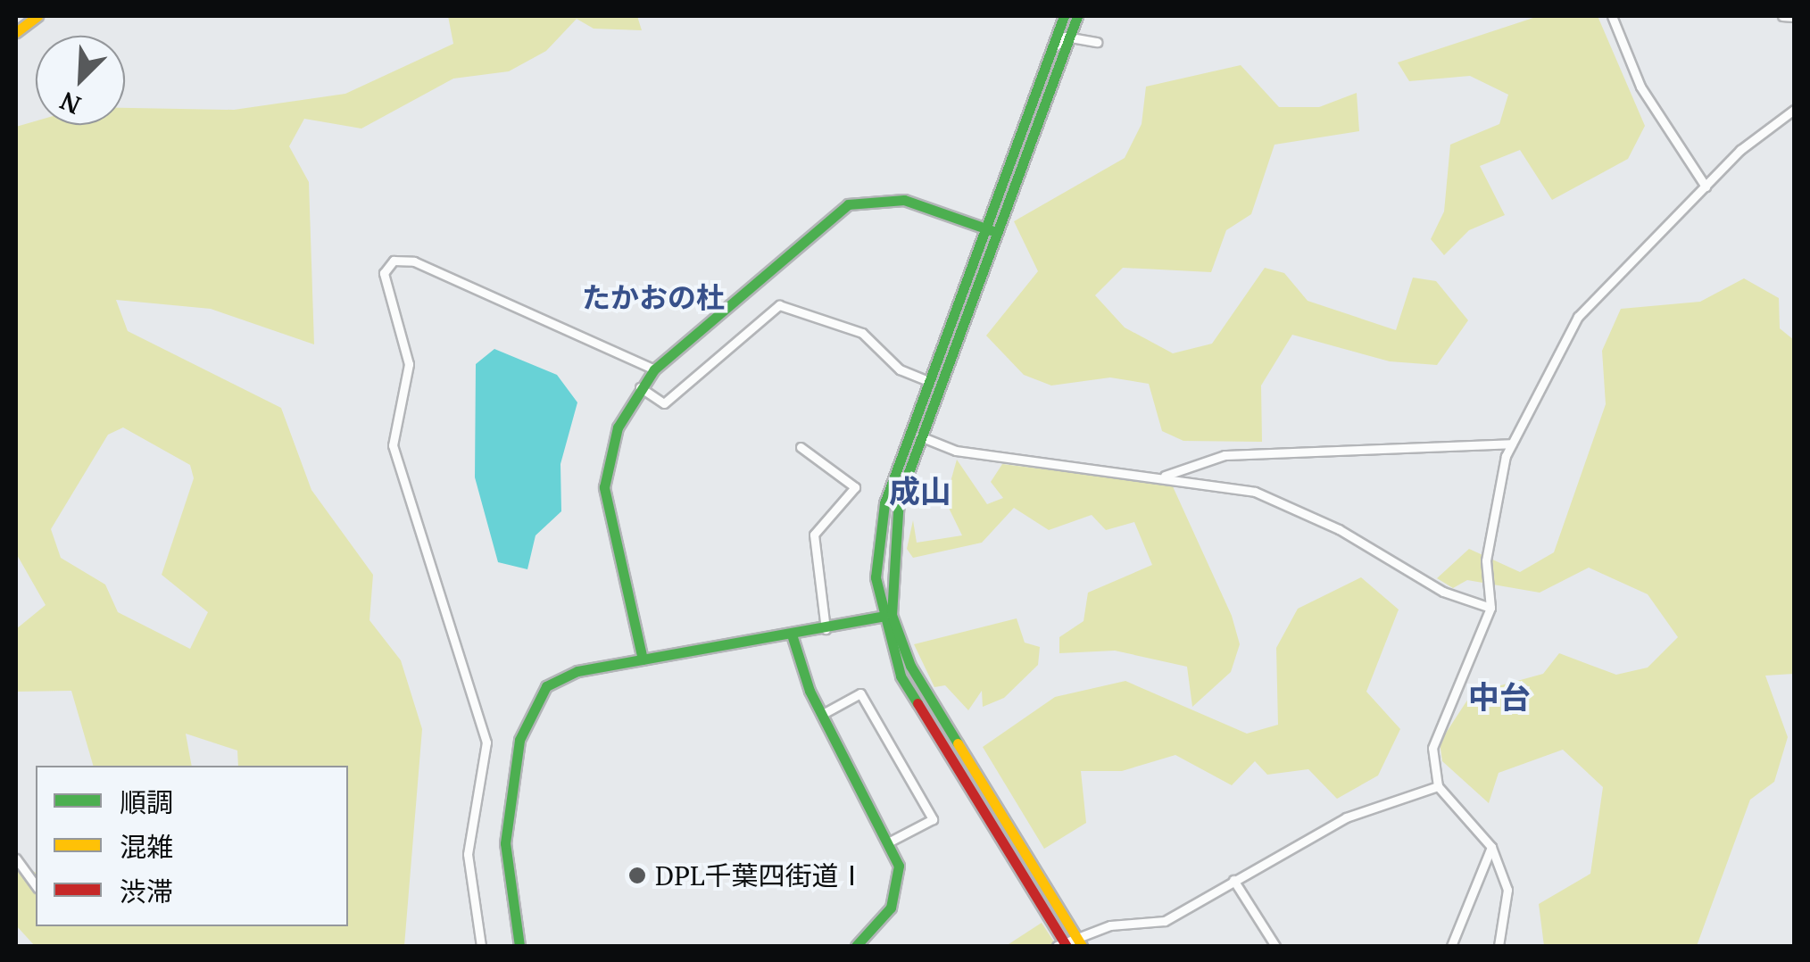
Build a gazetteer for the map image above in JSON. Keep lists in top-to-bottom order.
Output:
{
  "districts": ["たかおの杜", "成山", "中台"],
  "places": ["DPL千葉四街道Ⅰ"],
  "legend": ["順調", "混雑", "渋滞"],
  "north": "bottom left"
}
